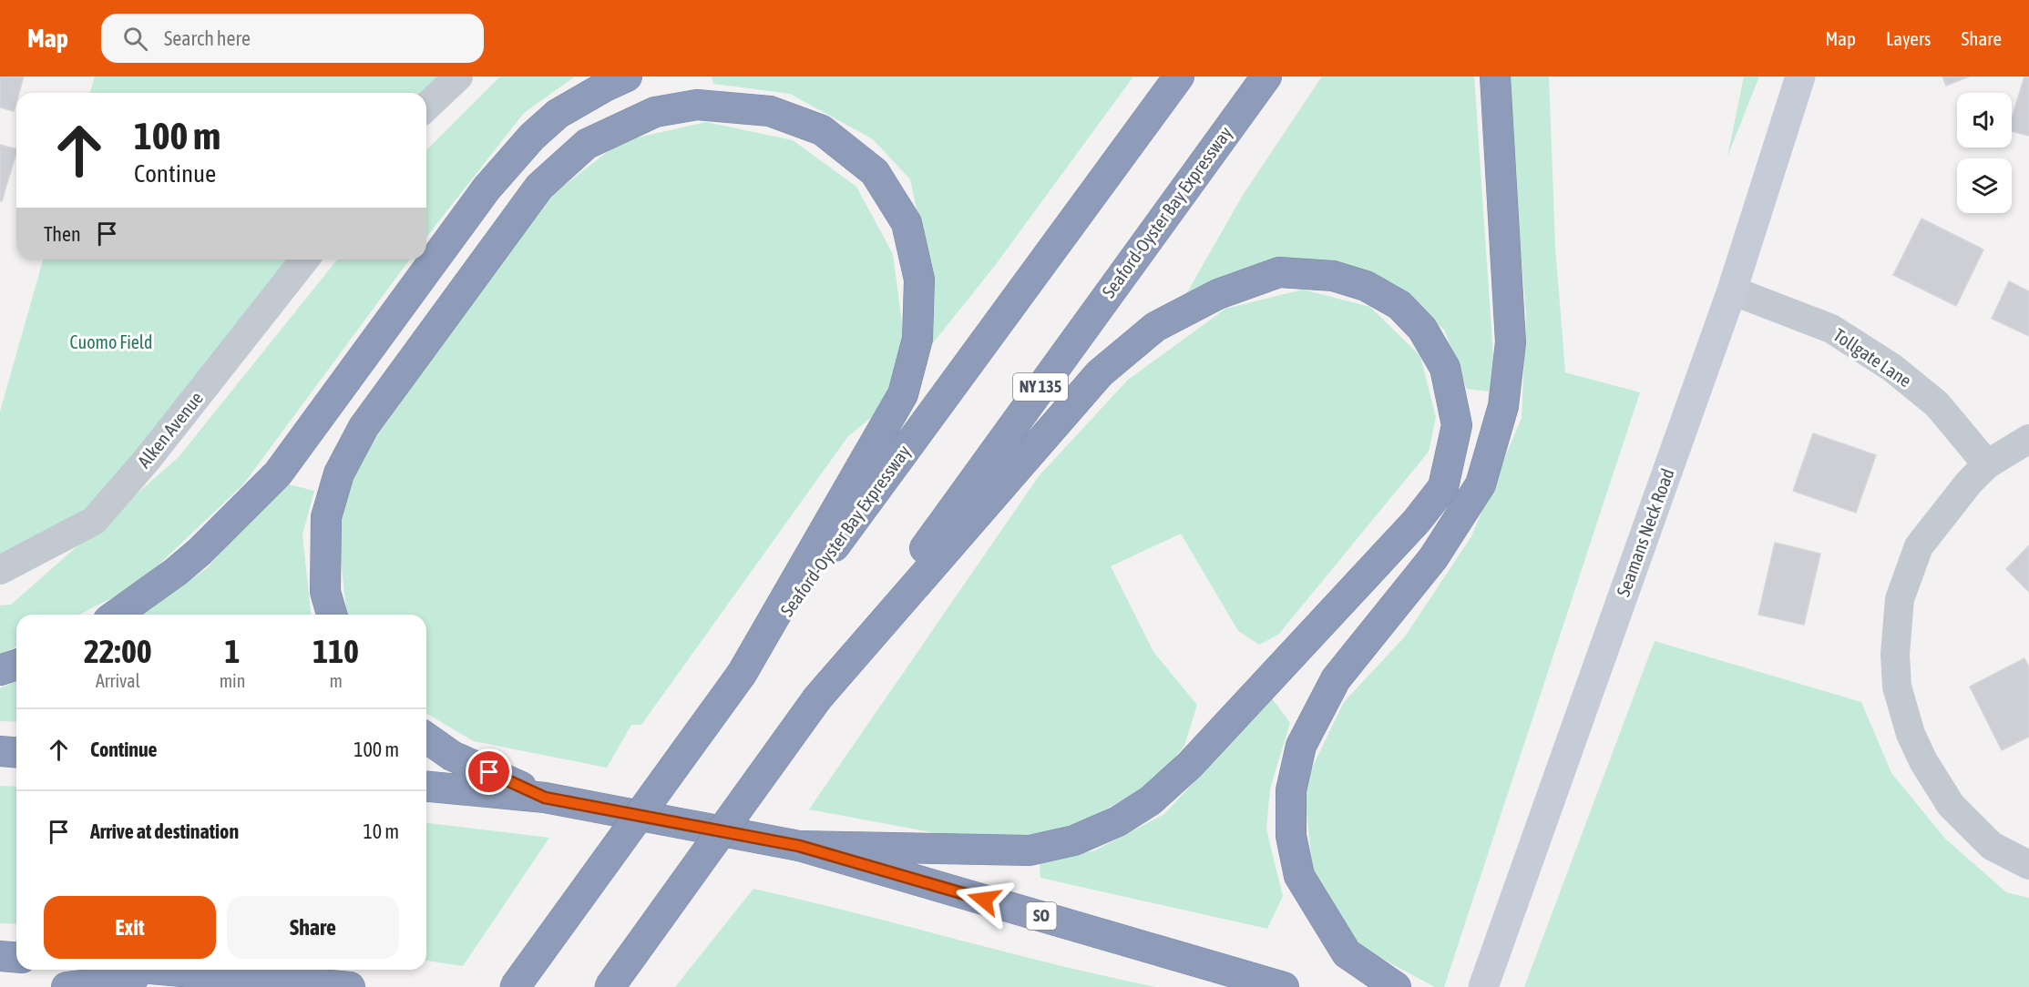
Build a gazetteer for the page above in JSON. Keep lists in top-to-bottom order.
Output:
{
  "streets": {
    "highway": ["Seaford-Oyster Bay Expressway", "NY 135", "SO"],
    "main road": ["Seamans Neck Road"],
    "street": ["Tollgate Lane", "Alken Avenue"]
  },
  "crossings": [
    ["Tollgate Lane", "Seamans Neck Road"]
  ],
  "parks": ["Cuomo Field"],
  "page": {
    "header": "Map",
    "search": "Search here",
    "nav": ["Map", "Layers", "Share"],
    "turn": ["100 m", "Continue"],
    "then": "Then",
    "eta": [
      "22:00",
      "Arrival",
      "1",
      "min",
      "110",
      "m"
    ],
    "list": [
      {
        "name": "Continue",
        "value": "100 m"
      },
      {
        "name": "Arrive at destination",
        "value": "10 m"
      }
    ],
    "buttons": ["Exit", "Share"]
  }
}
